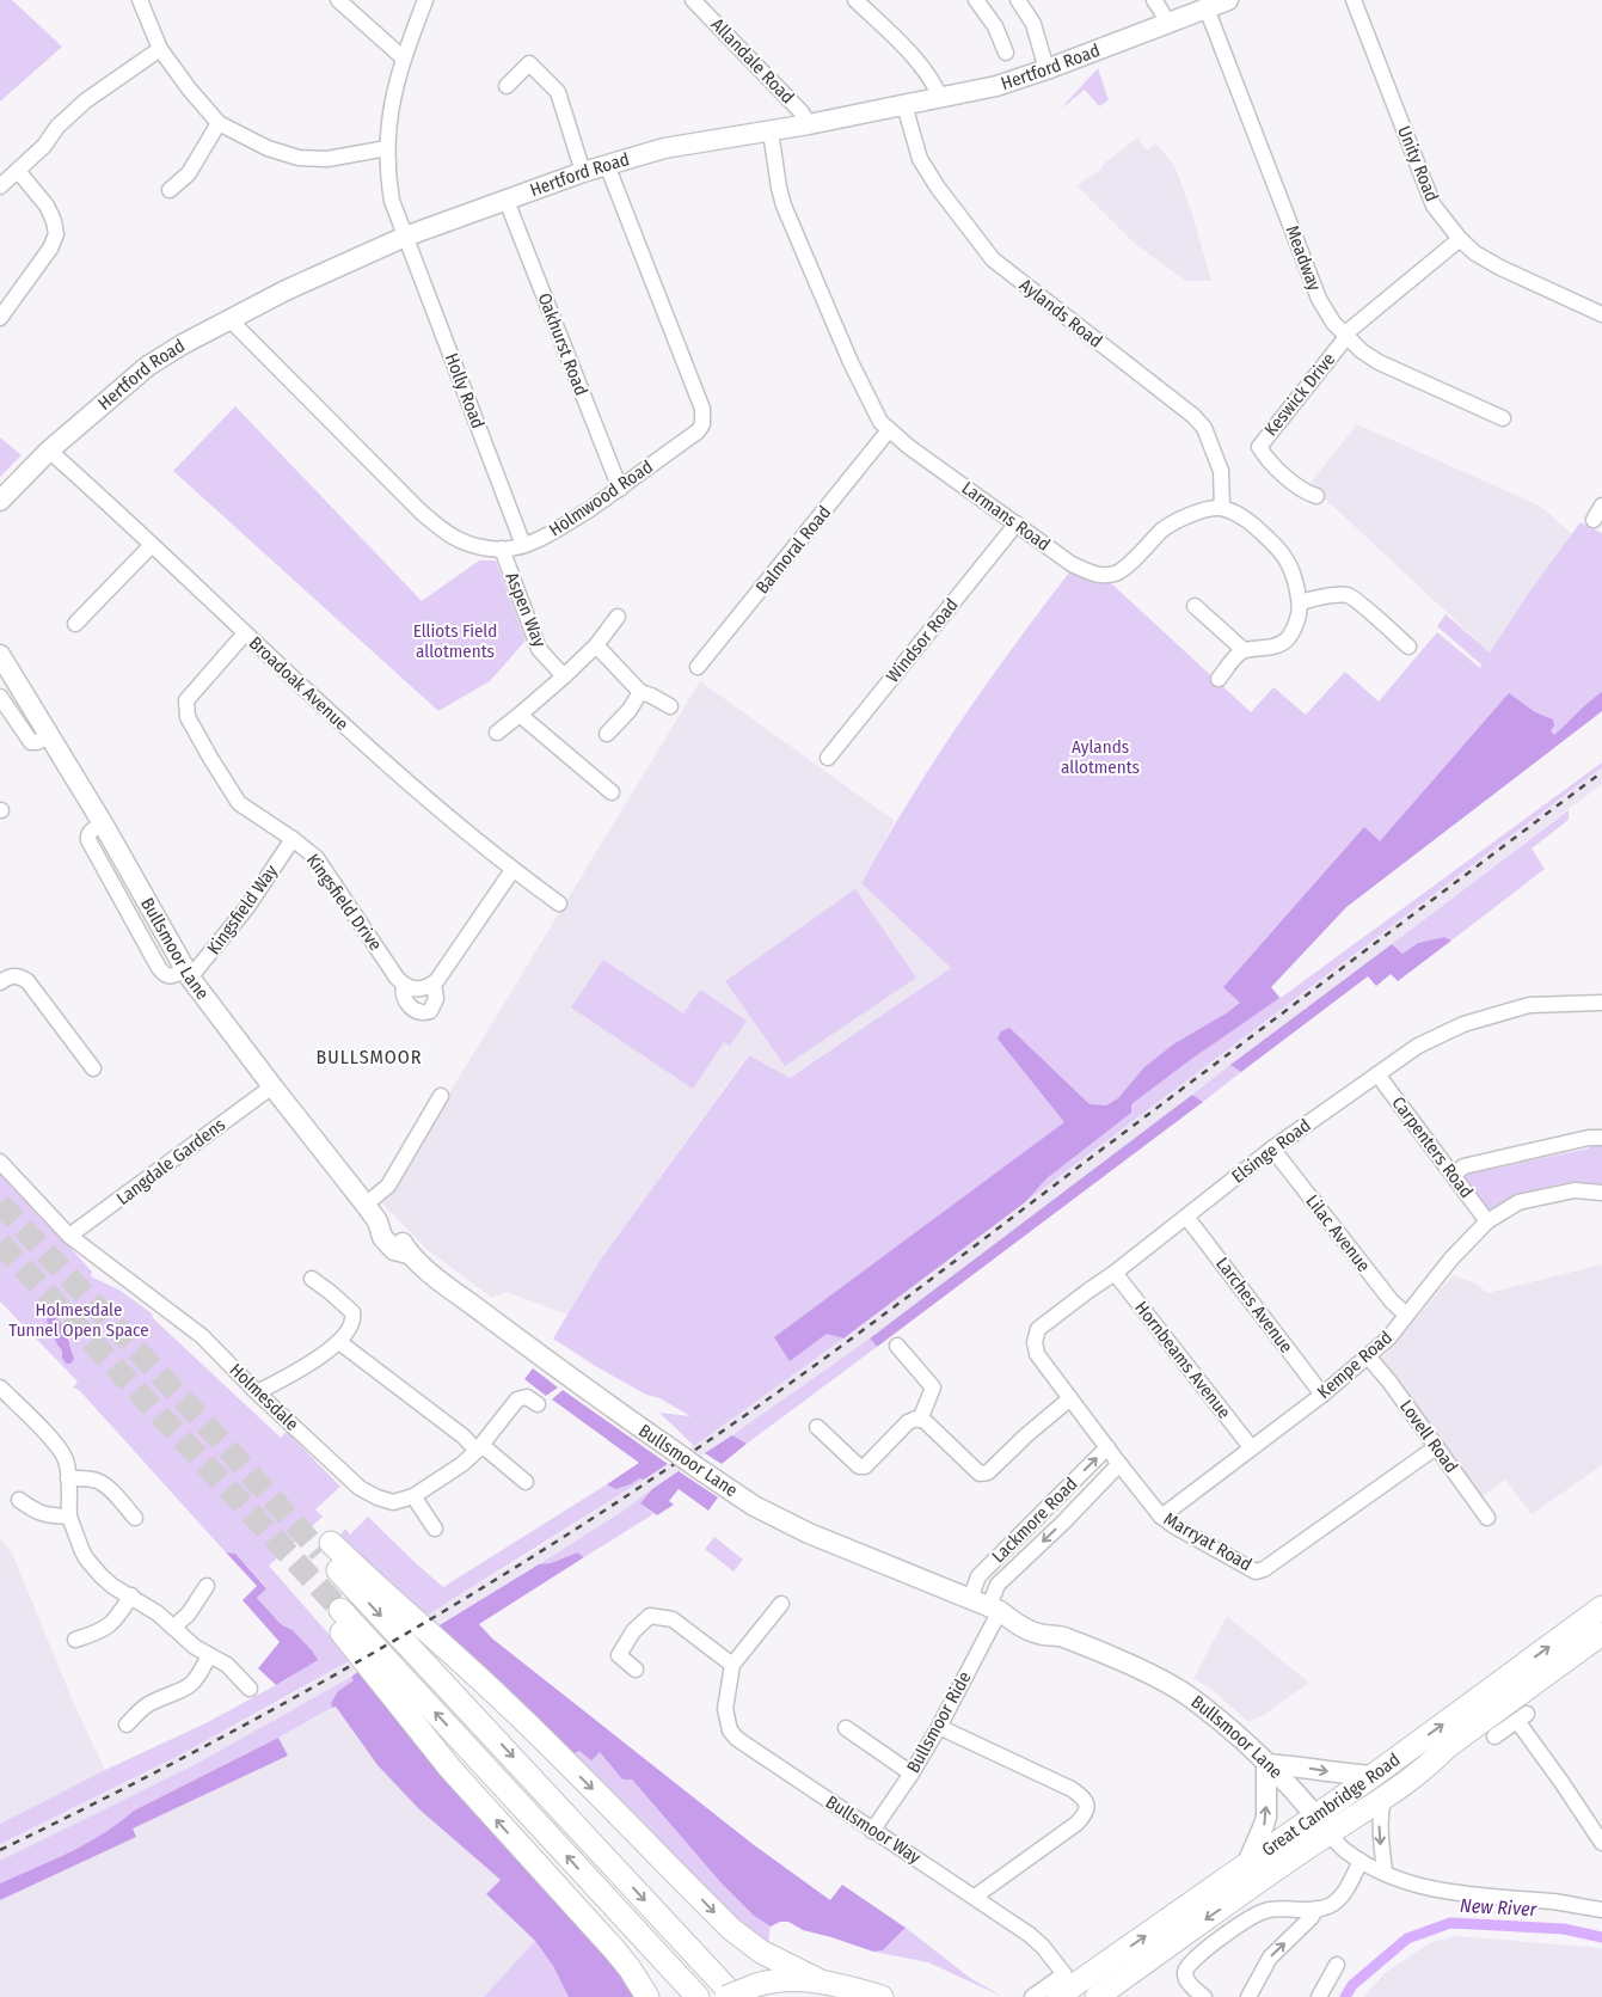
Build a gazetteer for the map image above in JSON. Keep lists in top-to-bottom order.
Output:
{
  "streets": {
    "highway": ["Great Cambridge Road"],
    "main road": ["Hertford Road", "Bullsmoor Lane"],
    "street": [
      "Allandale Road",
      "Unity Road",
      "Meadway",
      "Aylands Road",
      "Oakhurst Road",
      "Holly Road",
      "Keswick Drive",
      "Holmwood Road",
      "Larmans Road",
      "Balmoral Road",
      "Aspen Way",
      "Windsor Road",
      "Broadoak Avenue",
      "Kingsfield Drive",
      "Kingsfield Way",
      "Carpenters Road",
      "Elsinge Road",
      "Langdale Gardens",
      "Lilac Avenue",
      "Larches Avenue",
      "Hornbeams Avenue",
      "Kempe Road",
      "Holmesdale",
      "Lovell Road",
      "Lackmore Road",
      "Marryat Road",
      "Bullsmoor Ride",
      "Bullsmoor Way"
    ]
  },
  "crossings": [
    ["Allandale Road", "Hertford Road"],
    ["Hertford Road", "Meadway"],
    ["Hertford Road", "Aylands Road"],
    ["Hertford Road", "Oakhurst Road"],
    ["Hertford Road", "Holly Road"],
    ["Hertford Road", "Holmwood Road"],
    ["Hertford Road", "Larmans Road"],
    ["Hertford Road", "Broadoak Avenue"],
    ["Unity Road", "Keswick Drive"],
    ["Meadway", "Keswick Drive"],
    ["Aylands Road", "Larmans Road"],
    ["Oakhurst Road", "Holmwood Road"],
    ["Holly Road", "Holmwood Road"],
    ["Holmwood Road", "Aspen Way"],
    ["Larmans Road", "Balmoral Road"],
    ["Larmans Road", "Windsor Road"],
    ["Broadoak Avenue", "Kingsfield Drive"],
    ["Kingsfield Drive", "Kingsfield Way"],
    ["Kingsfield Way", "Bullsmoor Lane"],
    ["Bullsmoor Lane", "Langdale Gardens"],
    ["Bullsmoor Lane", "Lackmore Road"],
    ["Bullsmoor Lane", "Bullsmoor Ride"],
    ["Bullsmoor Lane", "Great Cambridge Road"],
    ["Carpenters Road", "Elsinge Road"],
    ["Carpenters Road", "Kempe Road"],
    ["Elsinge Road", "Lilac Avenue"],
    ["Elsinge Road", "Larches Avenue"],
    ["Elsinge Road", "Hornbeams Avenue"],
    ["Elsinge Road", "Marryat Road"],
    ["Langdale Gardens", "Holmesdale"],
    ["Lilac Avenue", "Kempe Road"],
    ["Larches Avenue", "Kempe Road"],
    ["Hornbeams Avenue", "Kempe Road"],
    ["Kempe Road", "Lovell Road"],
    ["Kempe Road", "Marryat Road"],
    ["Lovell Road", "Marryat Road"],
    ["Lackmore Road", "Marryat Road"],
    ["Lackmore Road", "Bullsmoor Ride"],
    ["Bullsmoor Ride", "Bullsmoor Way"]
  ],
  "districts": ["BULLSMOOR"],
  "water": ["New River"],
  "parks": ["Elliots Field allotments", "Aylands allotments", "Holmesdale Tunnel Open Space"]
}
